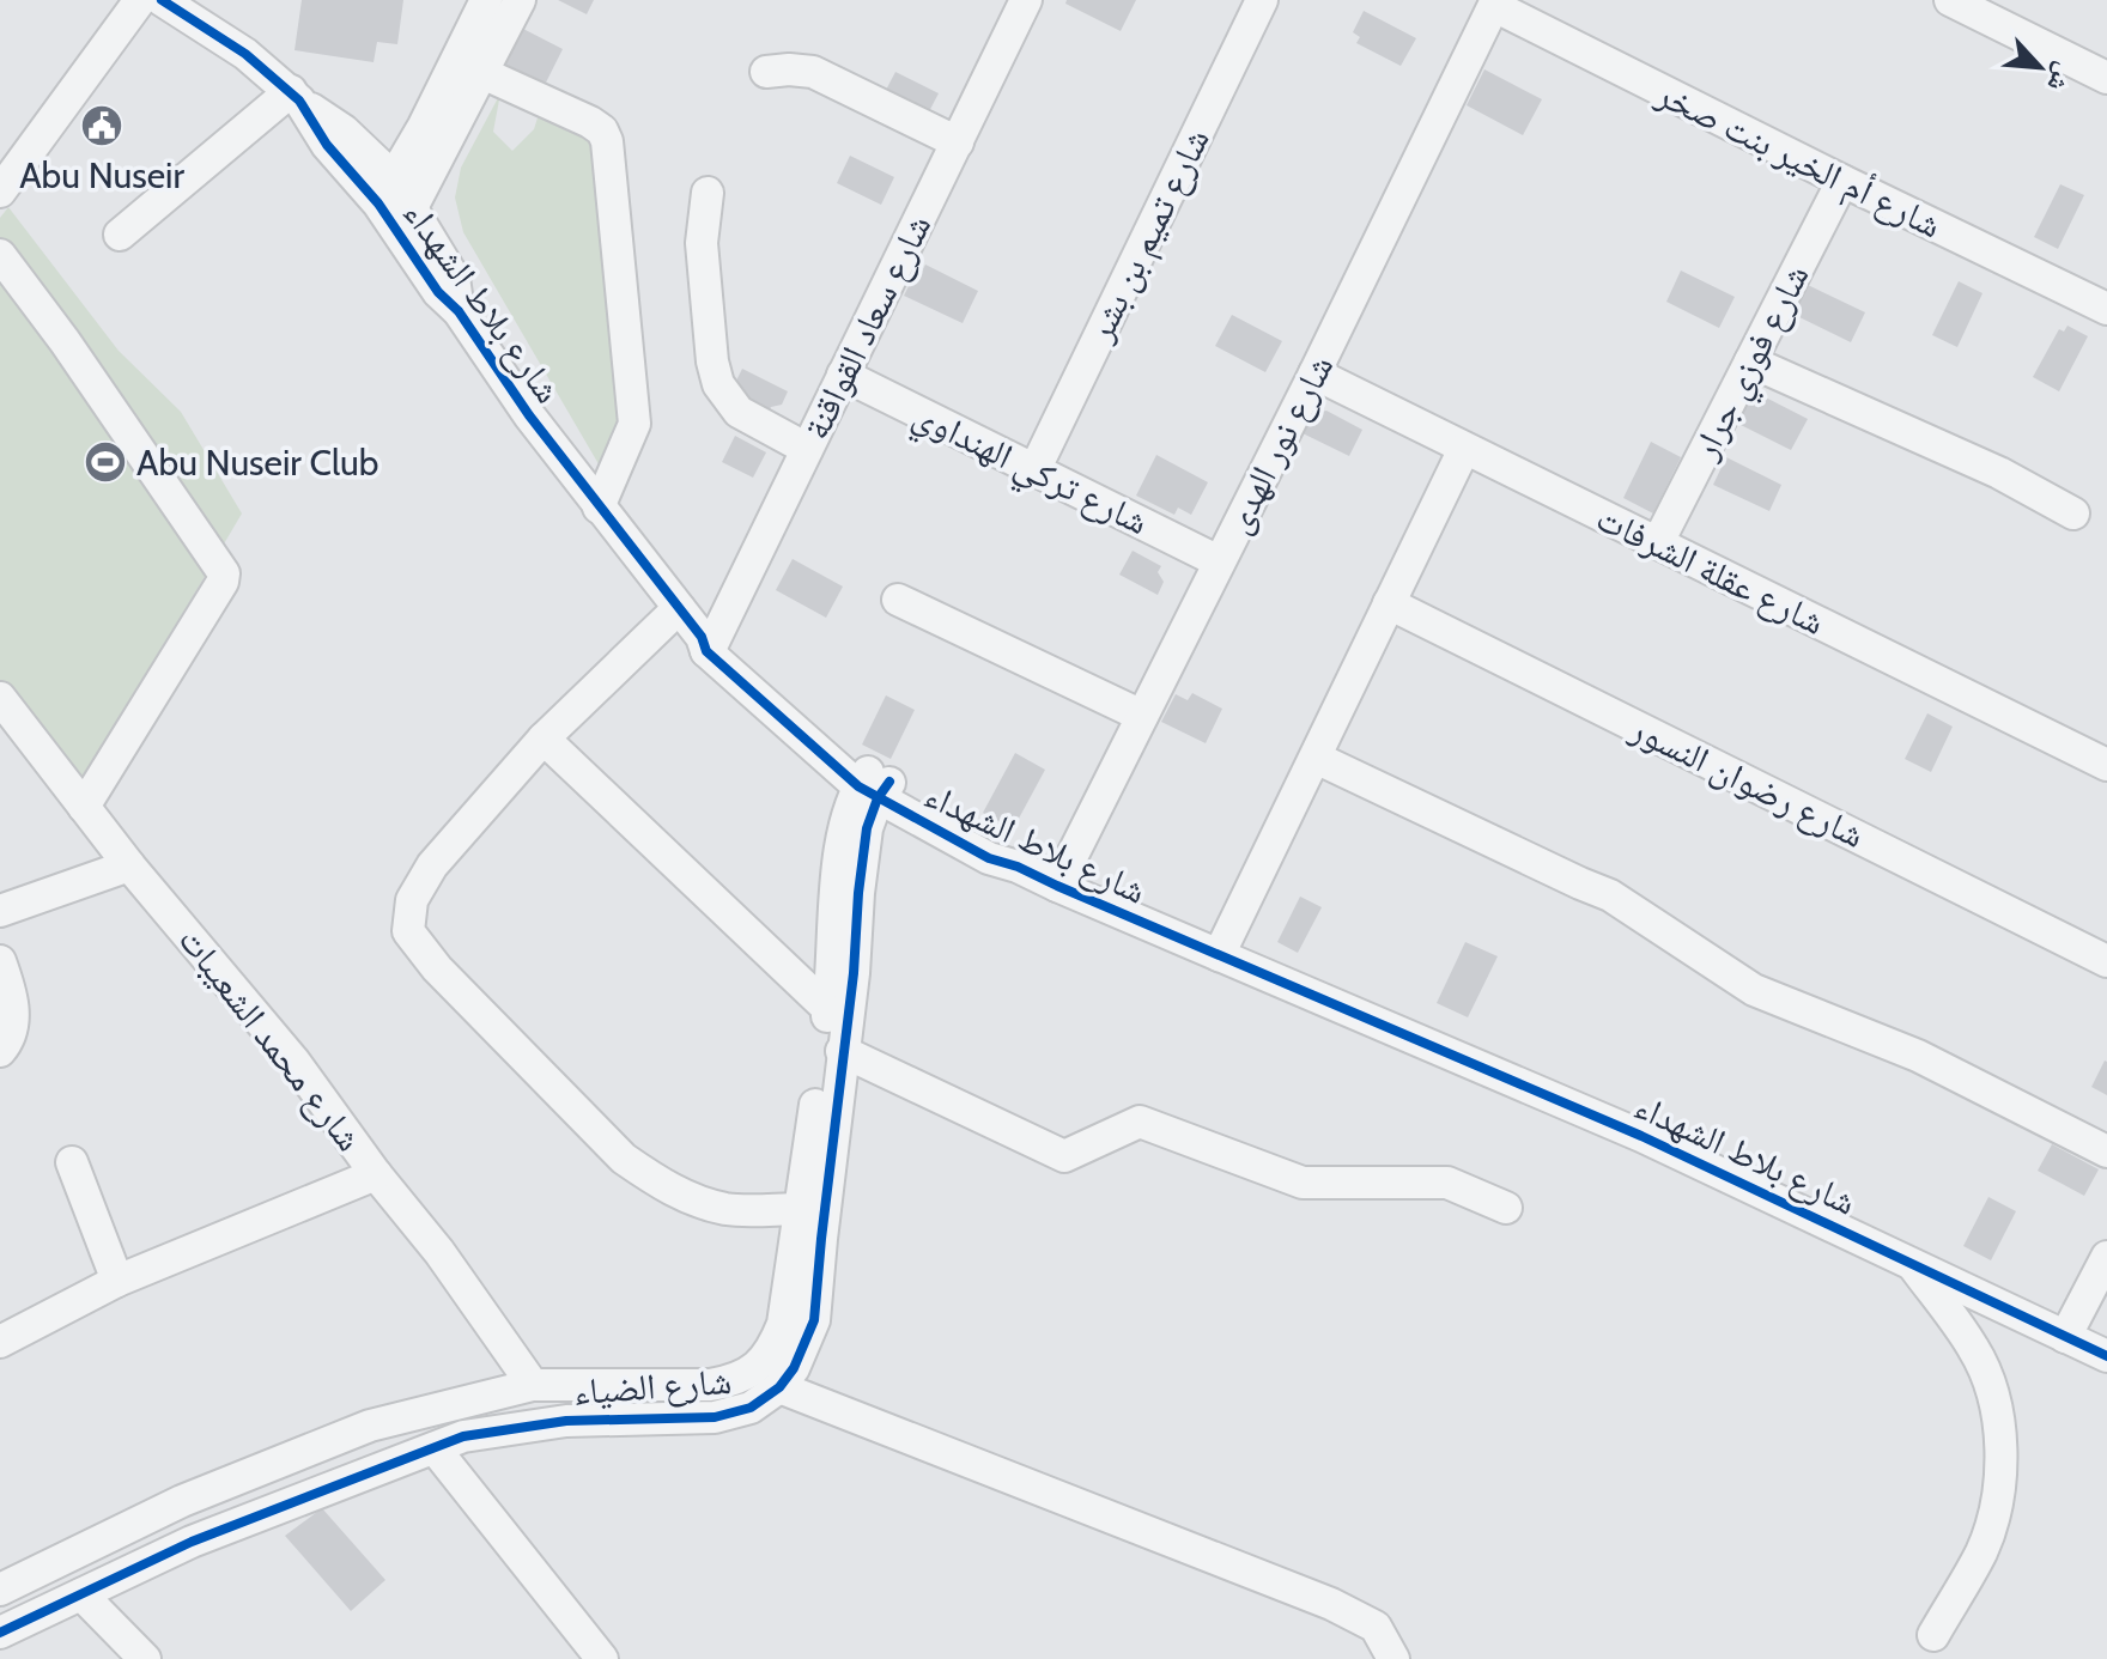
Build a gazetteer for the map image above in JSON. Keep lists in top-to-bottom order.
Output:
{
  "streets": {
    "street": [
      "شارع أم الخير بنت صخر",
      "شارع تميم بن بشر",
      "شارع بلاط الشهداء",
      "شارع سعاد القواقنة",
      "شارع فوزي جرار",
      "شارع نور الهدى",
      "شارع تركي الهنداوي",
      "شارع عقلة الشرفات",
      "شارع رضوان النسور",
      "شارع محمد الشعيبات",
      "شارع الضياء"
    ]
  },
  "crossings": [
    ["شارع أم الخير بنت صخر", "شارع فوزي جرار"],
    ["شارع أم الخير بنت صخر", "شارع نور الهدى"],
    ["شارع تميم بن بشر", "شارع تركي الهنداوي"],
    ["شارع بلاط الشهداء", "شارع سعاد القواقنة"],
    ["شارع بلاط الشهداء", "شارع نور الهدى"],
    ["شارع بلاط الشهداء", "شارع الضياء"],
    ["شارع سعاد القواقنة", "شارع تركي الهنداوي"],
    ["شارع فوزي جرار", "شارع عقلة الشرفات"],
    ["شارع نور الهدى", "شارع تركي الهنداوي"],
    ["شارع نور الهدى", "شارع عقلة الشرفات"],
    ["شارع محمد الشعيبات", "شارع الضياء"]
  ],
  "places": {
    "public building": ["Abu Nuseir"],
    "sports": ["Abu Nuseir Club"]
  },
  "north": "bottom right"
}
